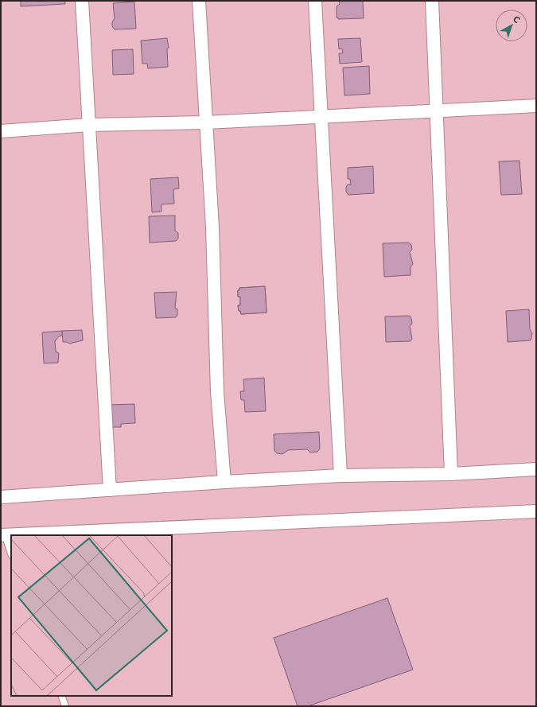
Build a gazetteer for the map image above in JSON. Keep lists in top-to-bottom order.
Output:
{
  "north": "top right"
}
